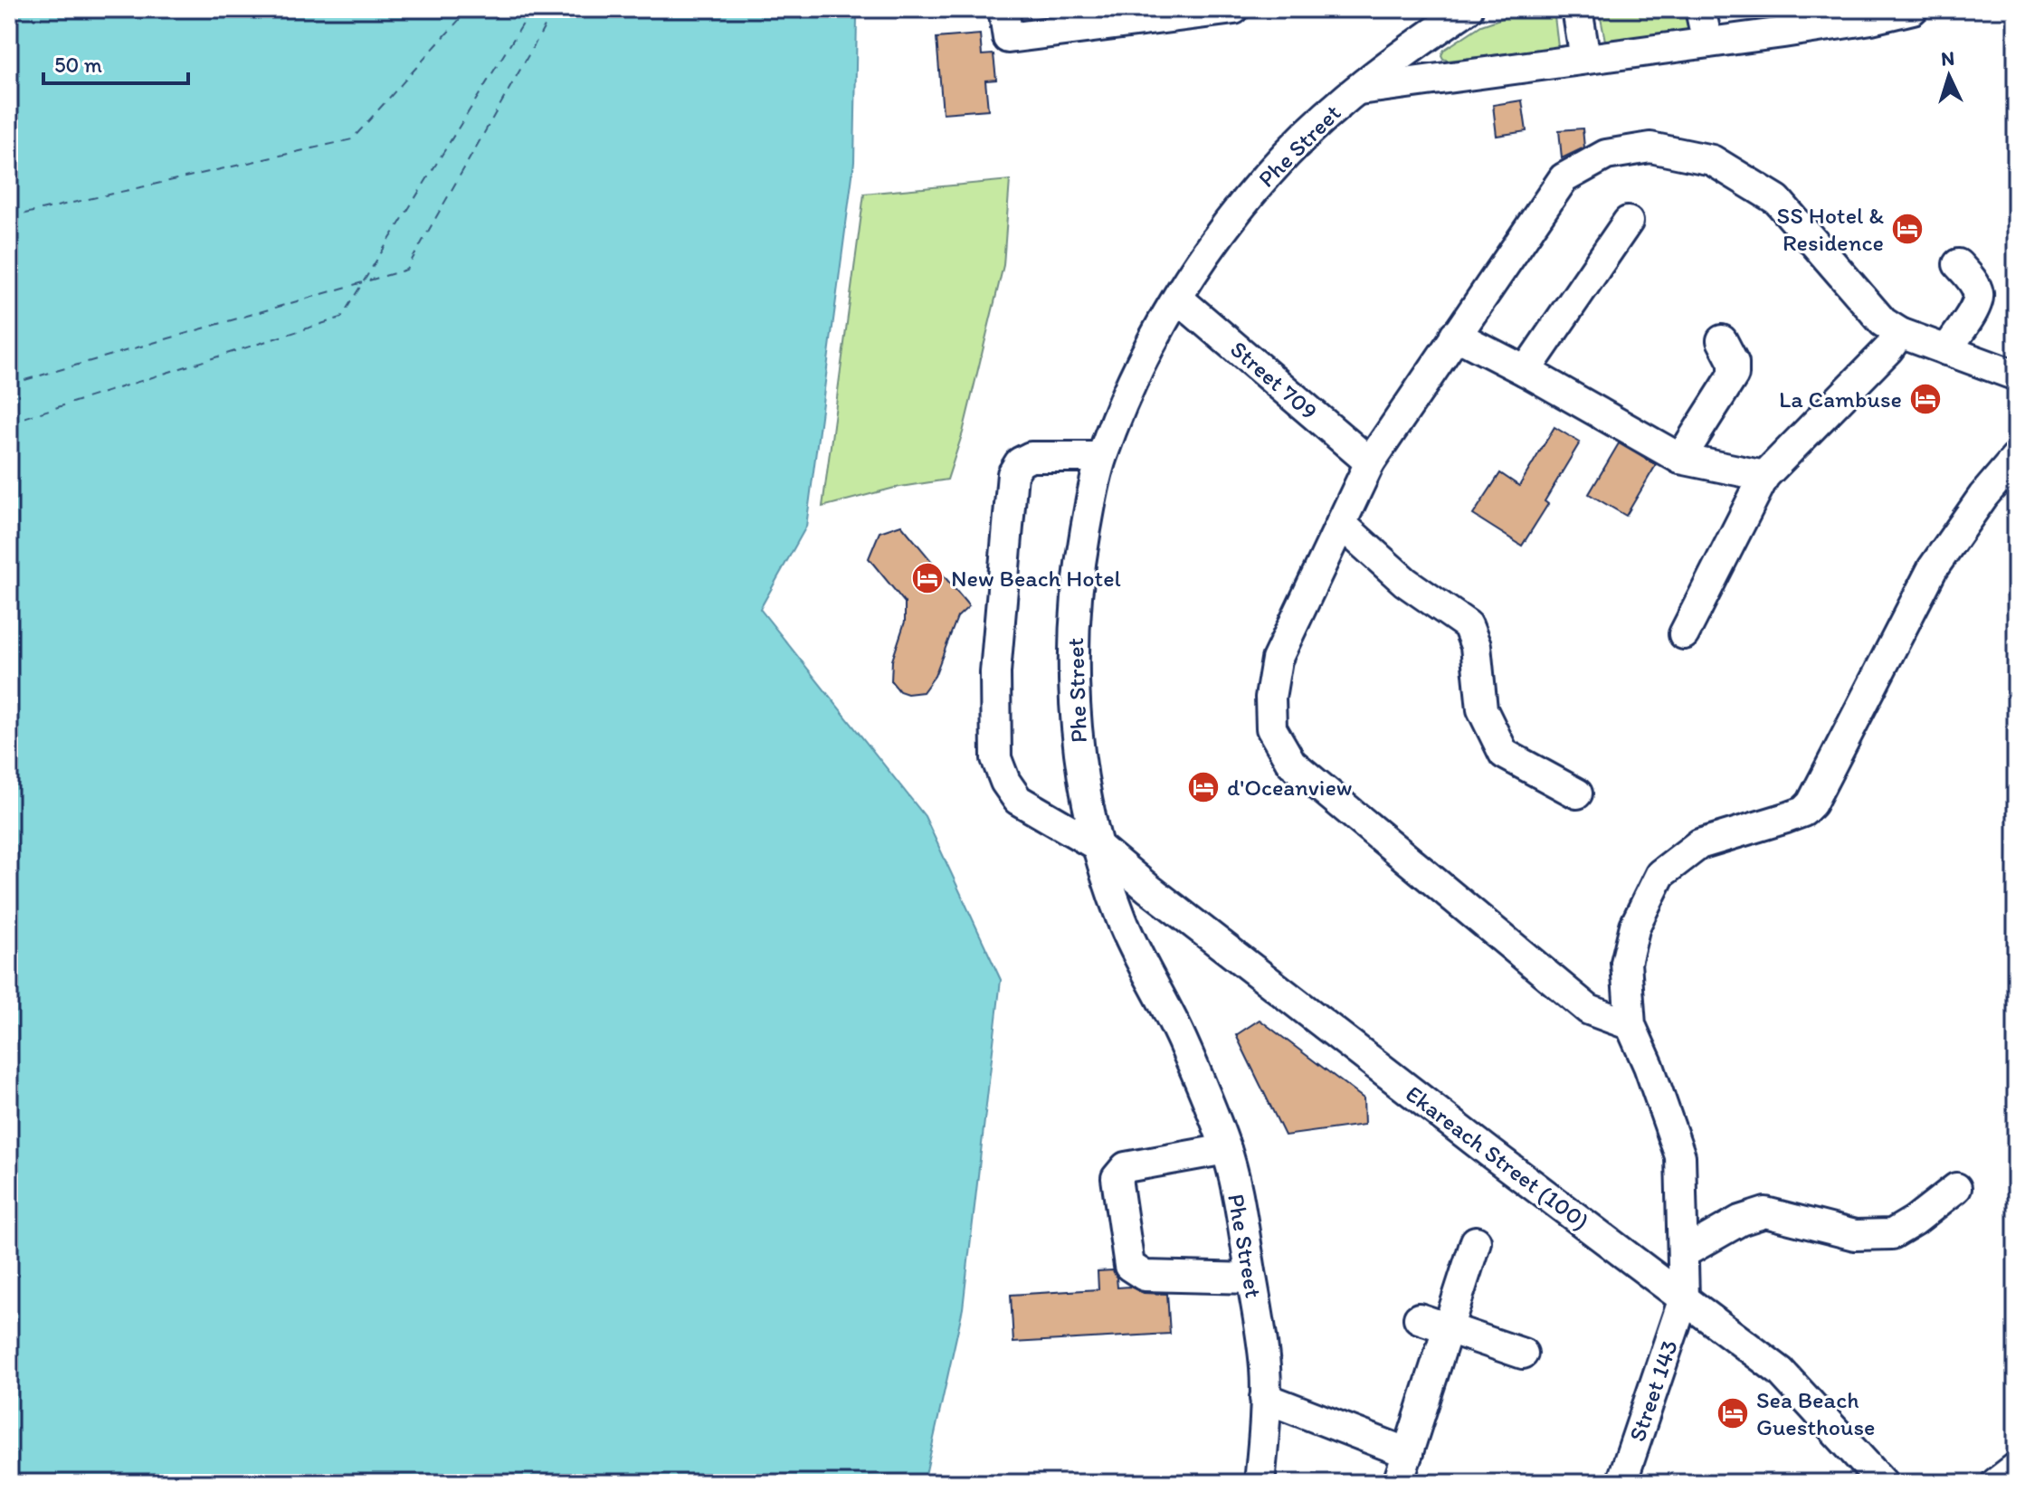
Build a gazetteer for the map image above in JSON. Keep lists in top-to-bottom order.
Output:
{
  "streets": {
    "street": [
      "Phe Street",
      "Street 709",
      "Ekareach Street (100)",
      "Street 143"
    ]
  },
  "crossings": [
    ["Phe Street", "Street 709"],
    ["Phe Street", "Ekareach Street (100)"],
    ["Ekareach Street (100)", "Street 143"]
  ],
  "places": {
    "hotel": [
      "SS Hotel & Residence",
      "La Cambuse",
      "New Beach Hotel",
      "d'Oceanview",
      "Sea Beach Guesthouse"
    ]
  },
  "scale_bar": "50 m",
  "north": "top"
}
